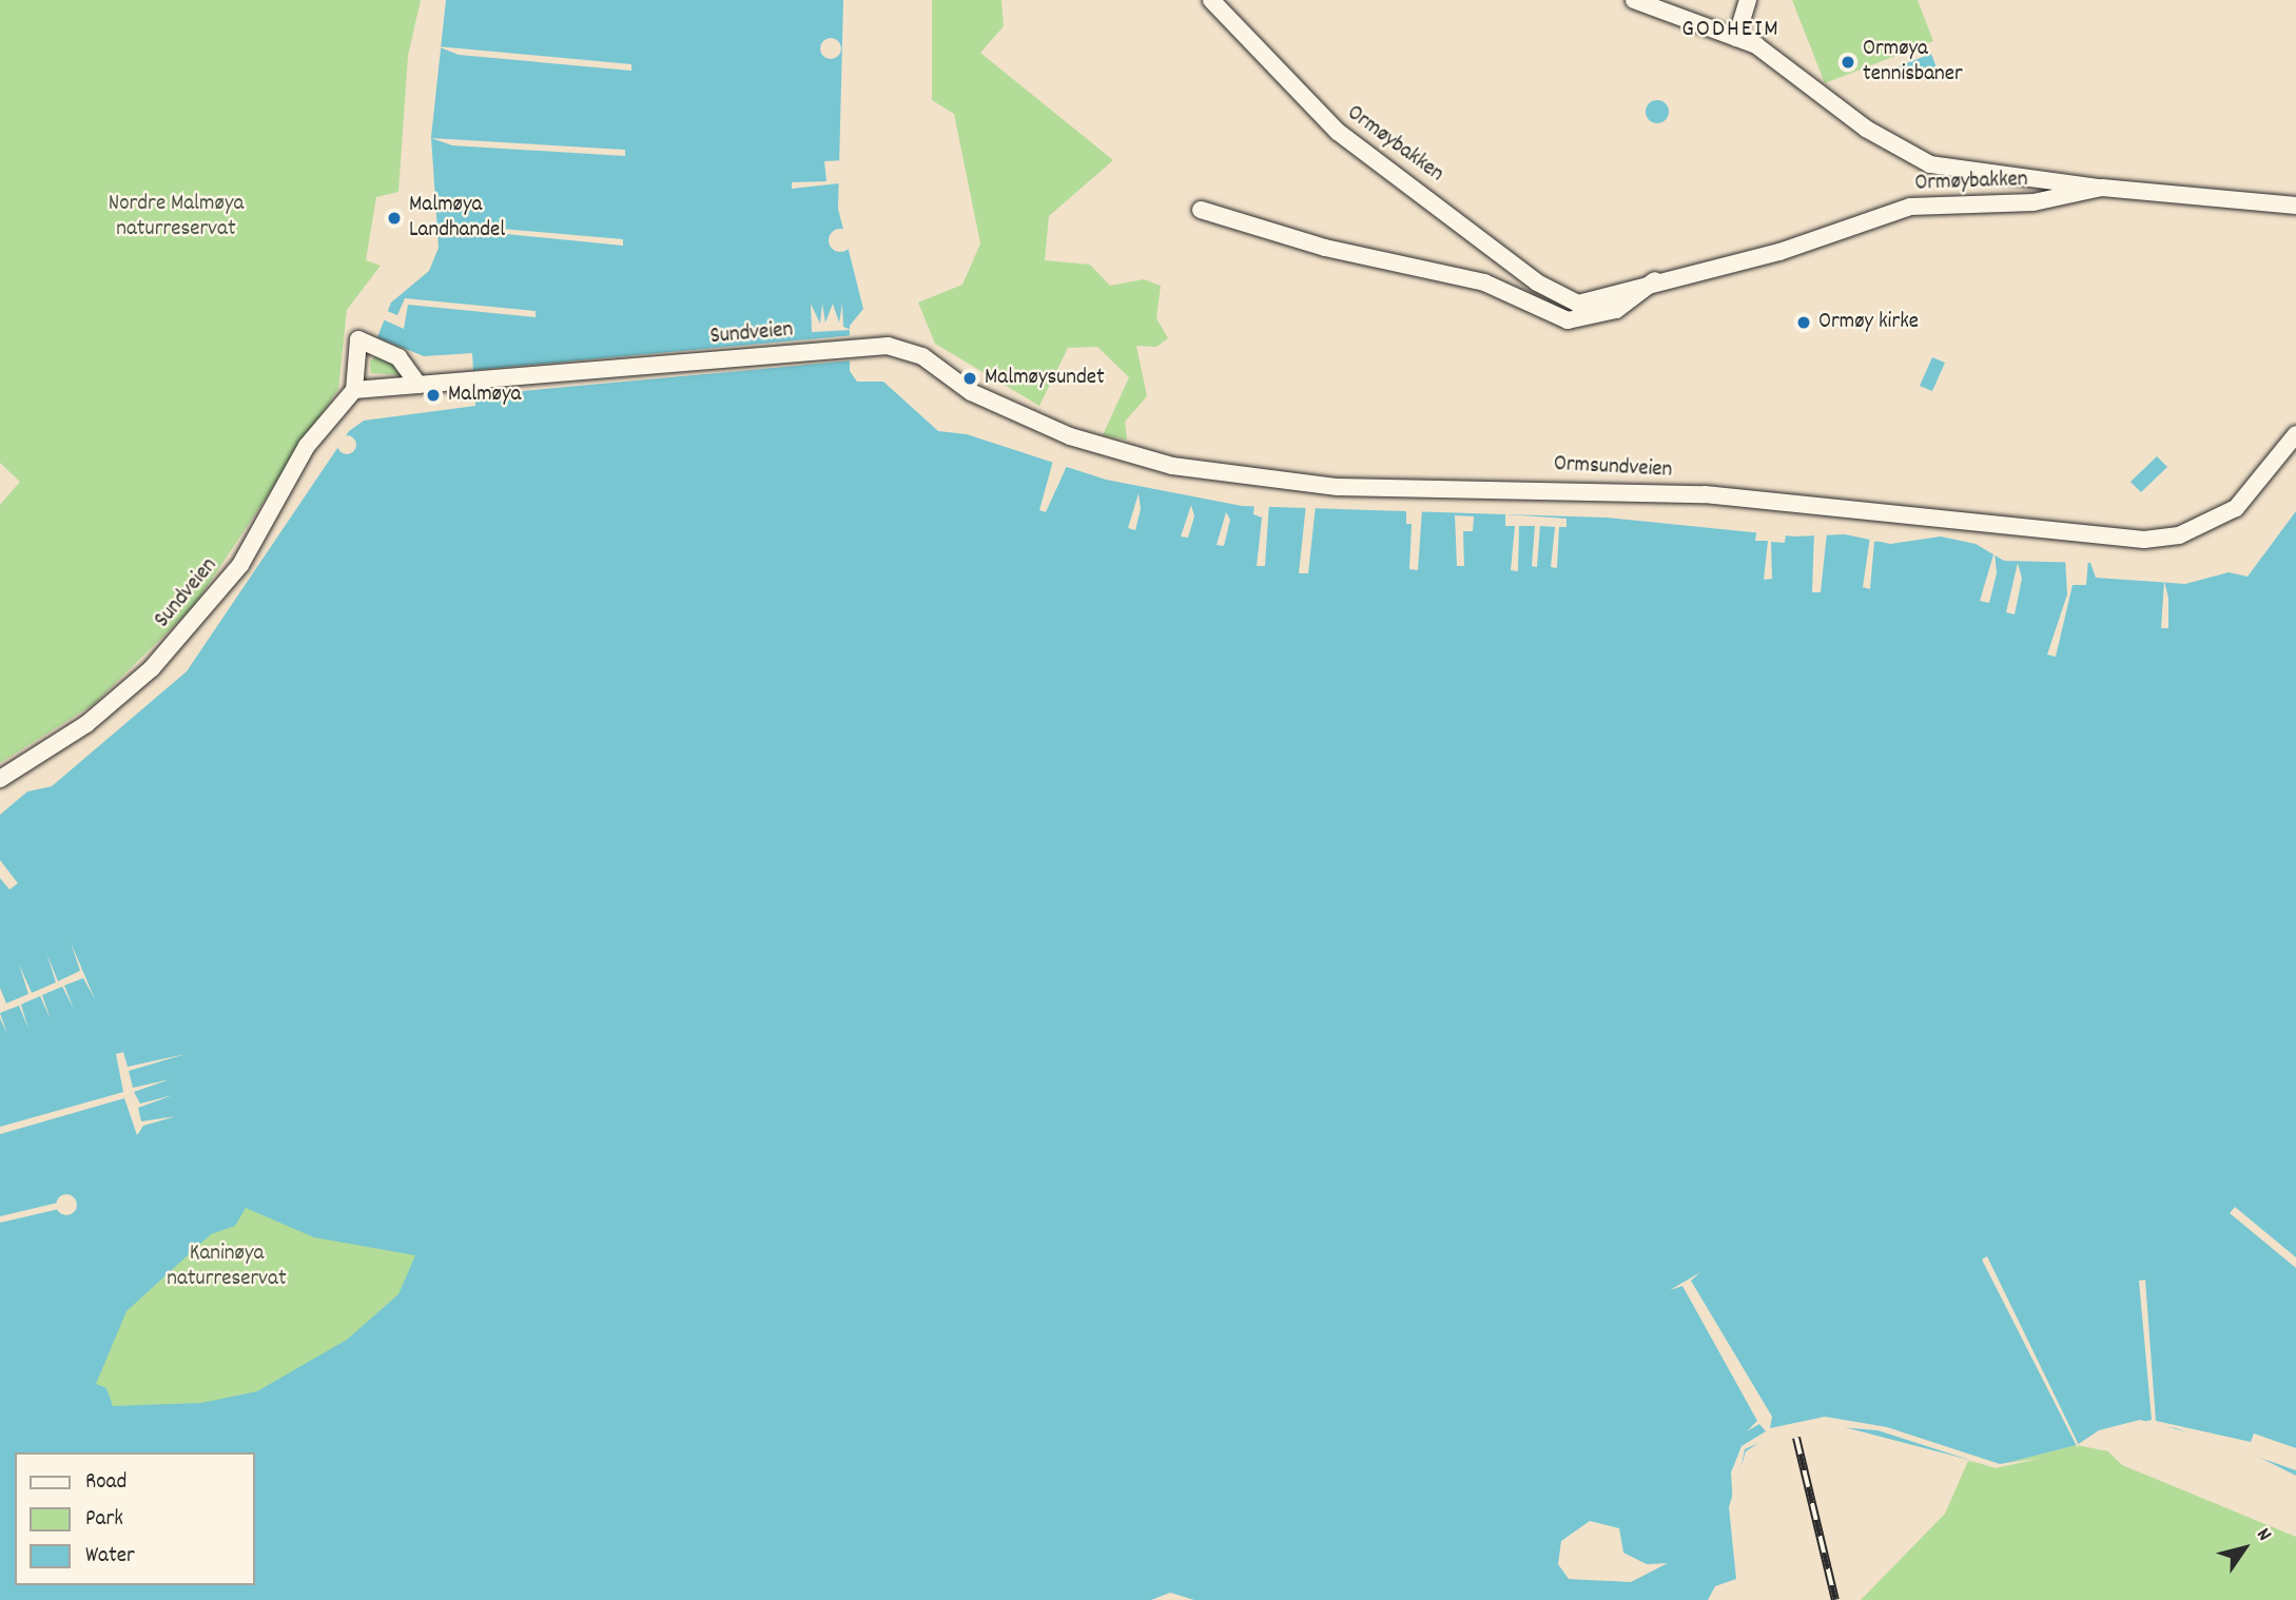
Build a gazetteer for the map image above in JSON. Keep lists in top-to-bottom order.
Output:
{
  "streets": {
    "street": ["Ormøybakken", "Sundveien", "Ormsundveien"]
  },
  "crossings": [
    ["Sundveien", "Ormsundveien"]
  ],
  "districts": ["GODHEIM"],
  "parks": ["Nordre Malmøya naturreservat", "Kaninøya naturreservat"],
  "places": [
    "Ormøya tennisbaner",
    "Malmøya Landhandel",
    "Ormøy kirke",
    "Malmøysundet",
    "Malmøya"
  ],
  "legend": ["Road", "Park", "Water"],
  "north": "top right"
}
